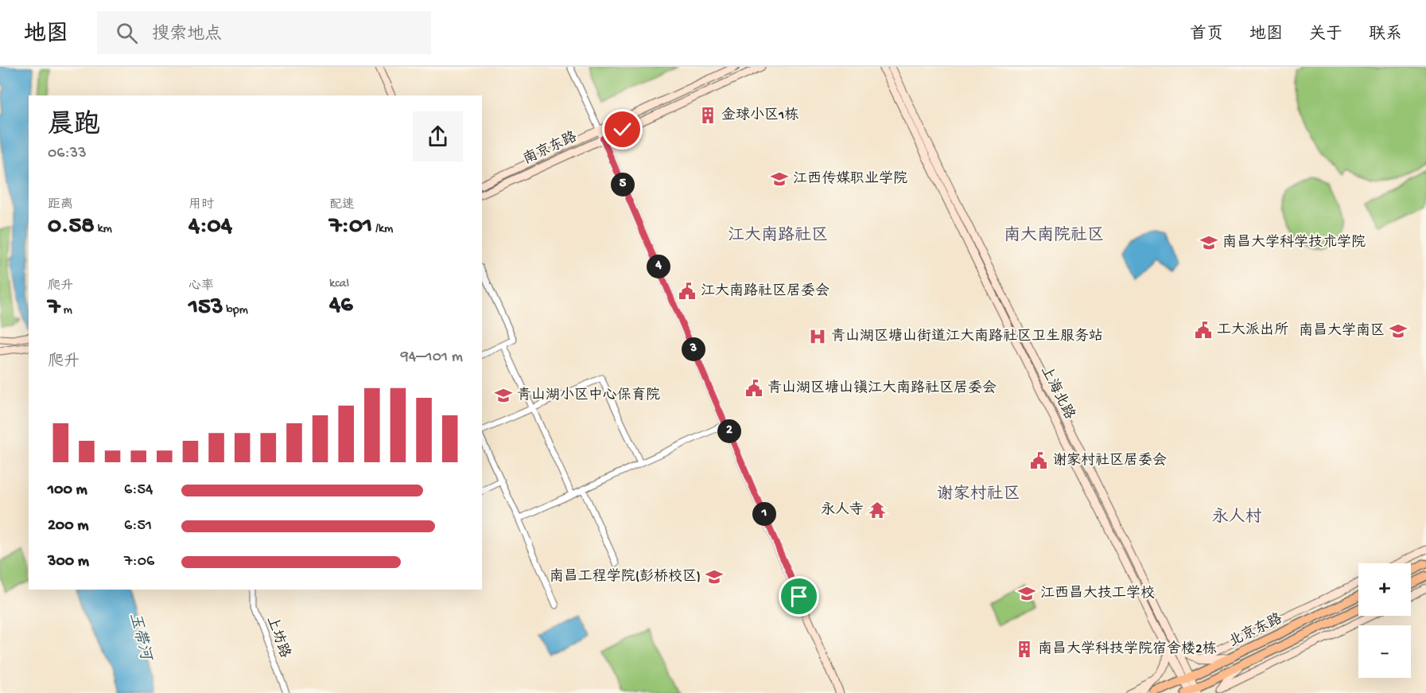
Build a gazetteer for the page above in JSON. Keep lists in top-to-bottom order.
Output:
{
  "streets": {
    "main road": ["南京东路", "上海北路", "北京东路"],
    "street": ["上坊路"]
  },
  "crossings": [
    ["上海北路", "北京东路"]
  ],
  "districts": [
    "江大南路社区",
    "南大南院社区",
    "谢家村社区",
    "永人村"
  ],
  "water": ["玉带河"],
  "places": {
    "building": ["金球小区1栋", "南昌大学科技学院宿舍楼2栋"],
    "school or university": [
      "江西传媒职业学院",
      "南昌大学科学技术学院",
      "南昌大学南区",
      "青山湖小区中心保育院",
      "南昌工程学院(彭桥校区)",
      "江西昌大技工学校"
    ],
    "public building": [
      "江大南路社区居委会",
      "工大派出所",
      "青山湖区塘山镇江大南路社区居委会",
      "谢家村社区居委会"
    ],
    "hospital": ["青山湖区塘山街道江大南路社区卫生服务站"],
    "temple": ["永人寺"]
  },
  "page": {
    "header": "地图",
    "search": "搜索地点",
    "nav": [
      "首页",
      "地图",
      "关于",
      "联系"
    ],
    "heading": ["晨跑", "06:33"],
    "pins": [
      "5",
      "4",
      "3",
      "2",
      "1"
    ],
    "stats": [
      ["距离", "0.58 km"],
      ["用时", "4:04"],
      ["配速", "7:01 /km"],
      ["爬升", "7 m"],
      ["心率", "153 bpm"],
      ["kcal", "46"]
    ],
    "chart": ["爬升", "94–101 m"],
    "list": [
      {
        "name": "100 m",
        "note": "6:54"
      },
      {
        "name": "200 m",
        "note": "6:51"
      },
      {
        "name": "300 m",
        "note": "7:06"
      }
    ],
    "map_buttons": ["+", "−"]
  }
}
